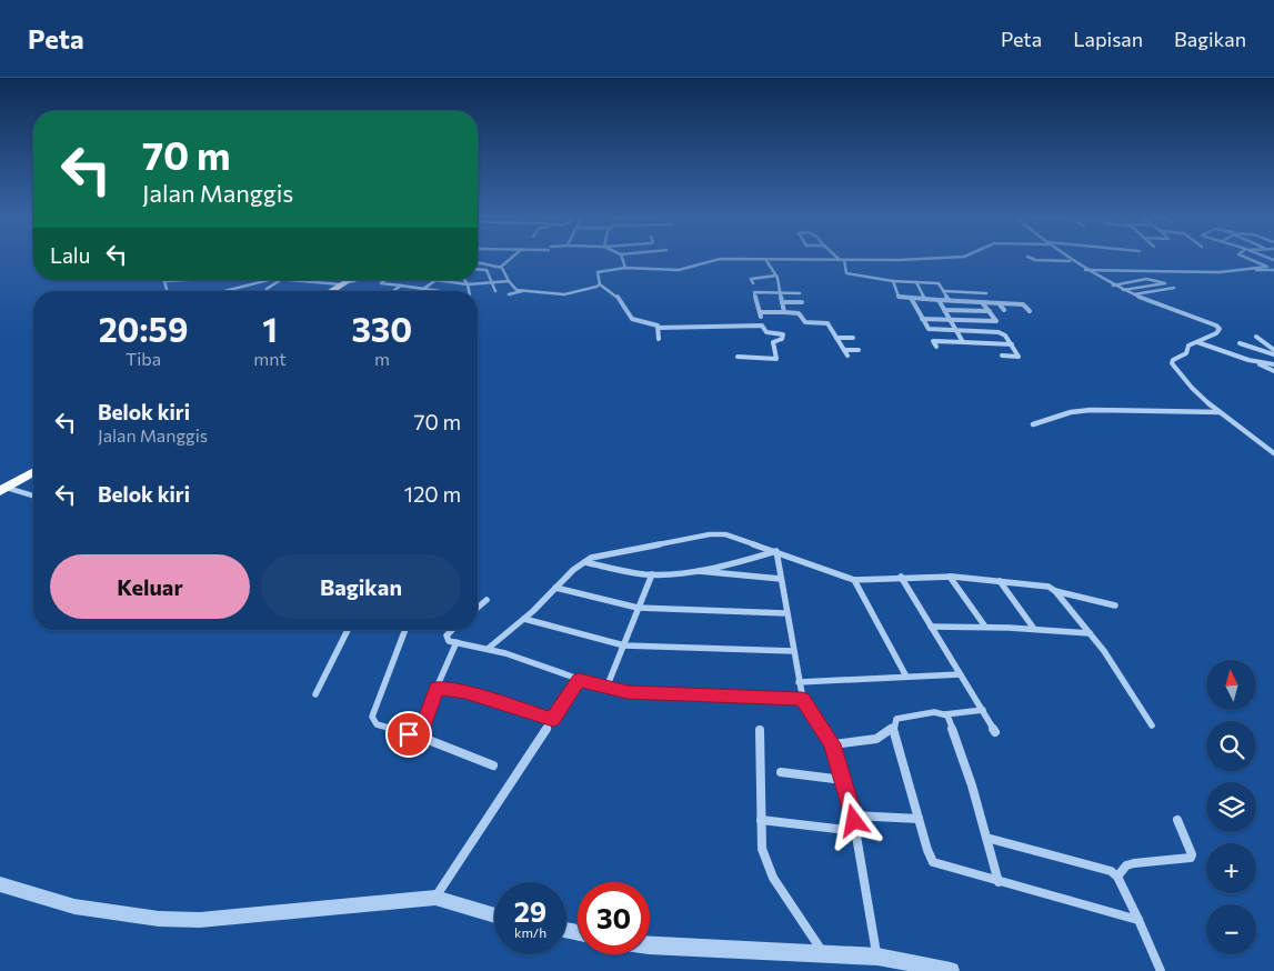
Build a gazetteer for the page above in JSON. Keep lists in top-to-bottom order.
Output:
{
  "north": "top",
  "page": {
    "header": "Peta",
    "nav": ["Peta", "Lapisan", "Bagikan"],
    "turn": ["70 m", "Jalan Manggis"],
    "then": "Lalu",
    "eta": [
      "20:59",
      "Tiba",
      "1",
      "mnt",
      "330",
      "m"
    ],
    "list": [
      {
        "name": "Belok kiri",
        "note": "Jalan Manggis",
        "value": "70 m"
      },
      {
        "name": "Belok kiri",
        "value": "120 m"
      }
    ],
    "buttons": ["Keluar", "Bagikan"],
    "map_buttons": ["+", "−"],
    "speed": "29 km/h",
    "limit": "30"
  }
}
